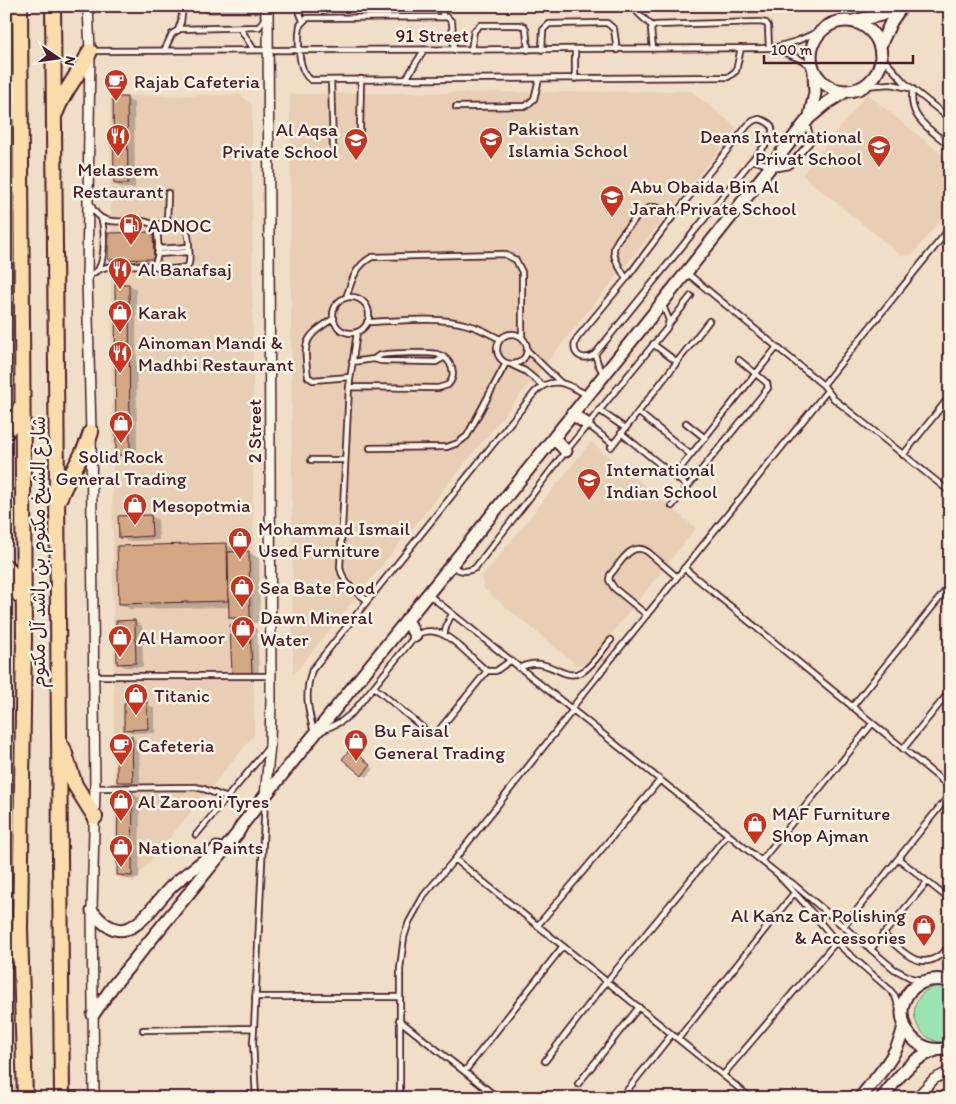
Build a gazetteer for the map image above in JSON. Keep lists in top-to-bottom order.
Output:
{
  "streets": {
    "main road": ["شارع الشيخ مكتوم بن راشد آل مكتوم"],
    "street": ["2 Street"],
    "lane": ["91 Street"]
  },
  "crossings": [
    ["91 Street", "2 Street"]
  ],
  "places": {
    "cafe": ["Rajab Cafeteria", "Cafeteria"],
    "restaurant": ["Melassem Restaurant", "Al Banafsaj", "Ainoman Mandi & Madhbi Restaurant"],
    "school or university": [
      "Pakistan Islamia School",
      "Al Aqsa Private School",
      "Deans International Privat School",
      "Abu Obaida Bin Al Jarah Private School",
      "International Indian School"
    ],
    "fuel station": ["ADNOC"],
    "shop": [
      "Karak",
      "Solid Rock General Trading",
      "Mesopotmia",
      "Mohammad Ismail Used Furniture",
      "Sea Bate Food",
      "Dawn Mineral Water",
      "Al Hamoor",
      "Titanic",
      "Bu Faisal General Trading",
      "Al Zarooni Tyres",
      "MAF Furniture Shop Ajman",
      "National Paints",
      "Al Kanz Car Polishing & Accessories"
    ]
  },
  "scale_bar": "100 m",
  "north": "right"
}
